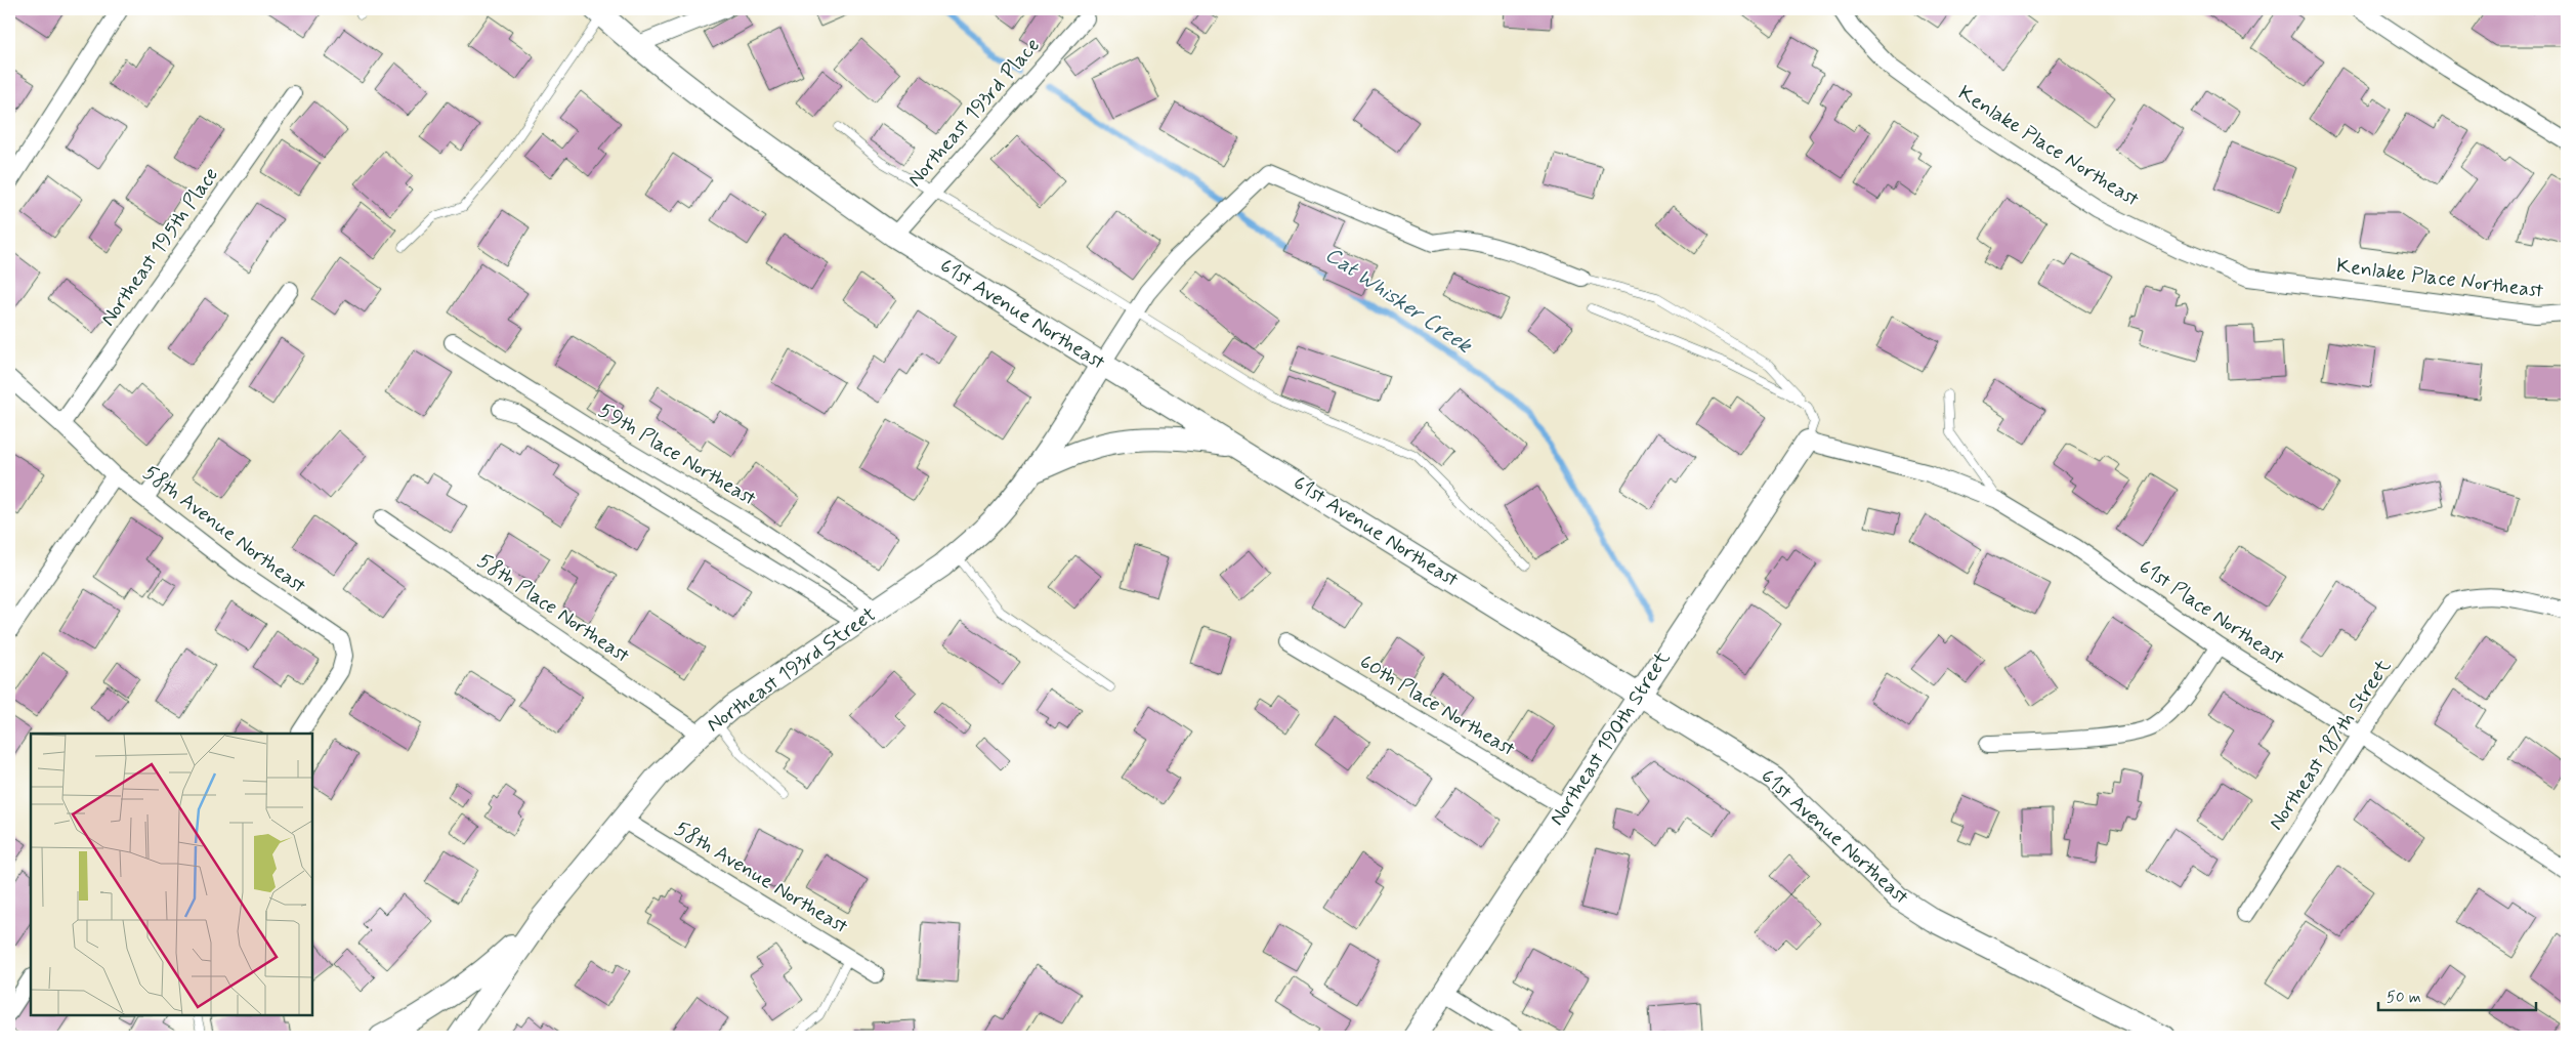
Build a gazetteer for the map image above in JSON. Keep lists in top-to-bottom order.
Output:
{
  "streets": {
    "main road": ["61st Avenue Northeast", "Northeast 193rd Street", "Northeast 190th Street"],
    "street": [
      "Northeast 193rd Place",
      "Kenlake Place Northeast",
      "Northeast 195th Place",
      "59th Place Northeast",
      "58th Avenue Northeast",
      "58th Place Northeast",
      "61st Place Northeast",
      "60th Place Northeast",
      "Northeast 187th Street"
    ]
  },
  "crossings": [
    ["Northeast 193rd Place", "61st Avenue Northeast"],
    ["Northeast 195th Place", "58th Avenue Northeast"],
    ["61st Avenue Northeast", "Northeast 193rd Street"],
    ["61st Avenue Northeast", "Northeast 190th Street"],
    ["59th Place Northeast", "Northeast 193rd Street"],
    ["58th Avenue Northeast", "Northeast 193rd Street"],
    ["58th Place Northeast", "Northeast 193rd Street"],
    ["61st Place Northeast", "Northeast 190th Street"],
    ["61st Place Northeast", "Northeast 187th Street"],
    ["60th Place Northeast", "Northeast 190th Street"]
  ],
  "water": ["Cat Whisker Creek"],
  "scale_bar": "50 m"
}
